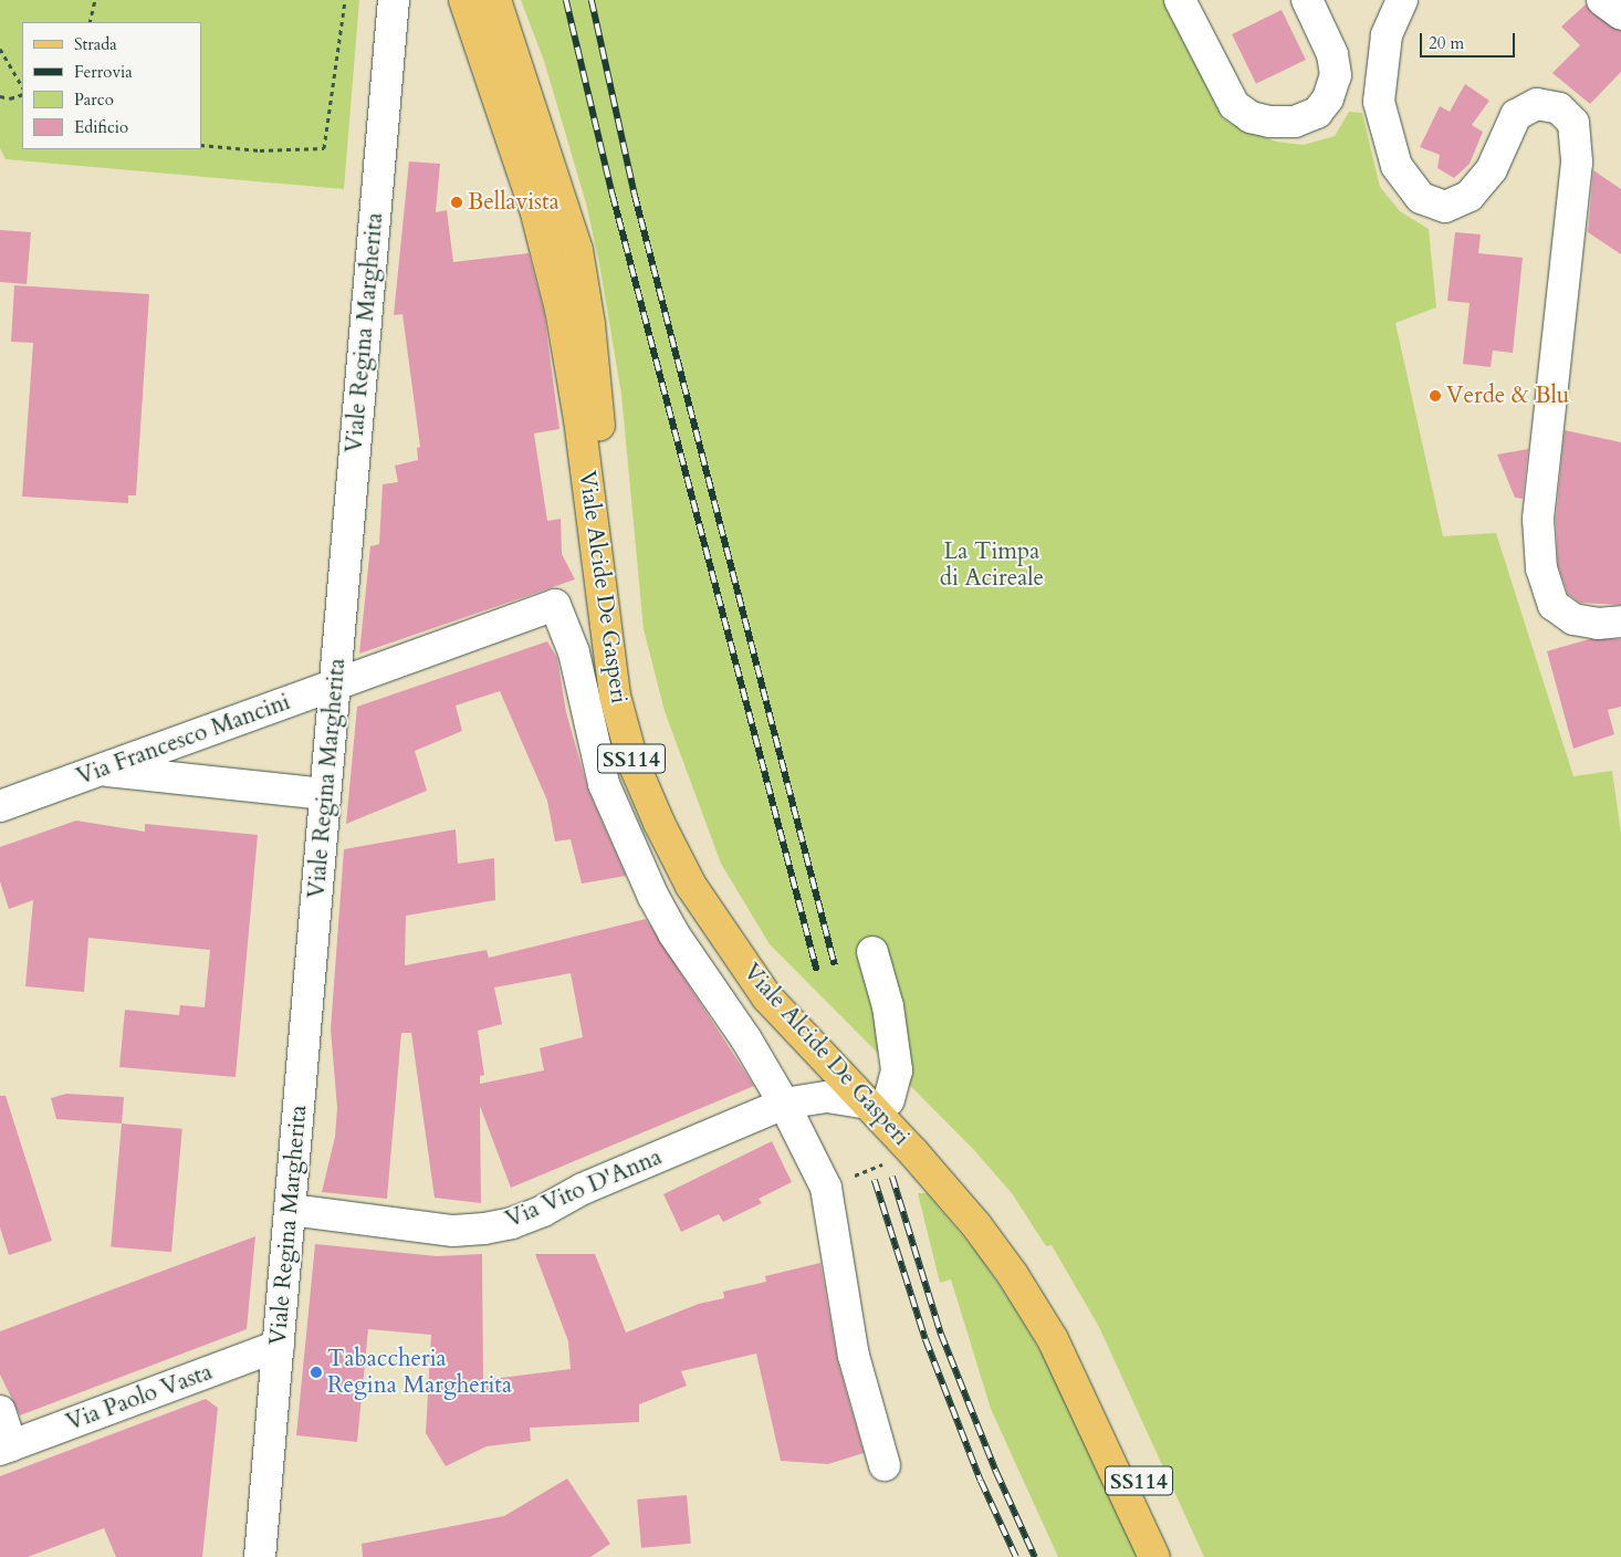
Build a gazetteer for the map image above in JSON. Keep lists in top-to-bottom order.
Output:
{
  "streets": {
    "main road": ["Viale Alcide De Gasperi", "SS114"],
    "street": [
      "Viale Regina Margherita",
      "Via Francesco Mancini",
      "Via Vito D'Anna",
      "Via Paolo Vasta"
    ]
  },
  "crossings": [
    ["Viale Regina Margherita", "Via Francesco Mancini"],
    ["Viale Regina Margherita", "Via Vito D'Anna"],
    ["Viale Regina Margherita", "Via Paolo Vasta"],
    ["Viale Alcide De Gasperi", "Via Francesco Mancini"],
    ["Viale Alcide De Gasperi", "Via Vito D'Anna"]
  ],
  "parks": ["La Timpa di Acireale"],
  "places": ["Bellavista", "Verde & Blu", "Tabaccheria Regina Margherita"],
  "legend": [
    "Strada",
    "Ferrovia",
    "Parco",
    "Edificio"
  ],
  "scale_bar": "20 m"
}
